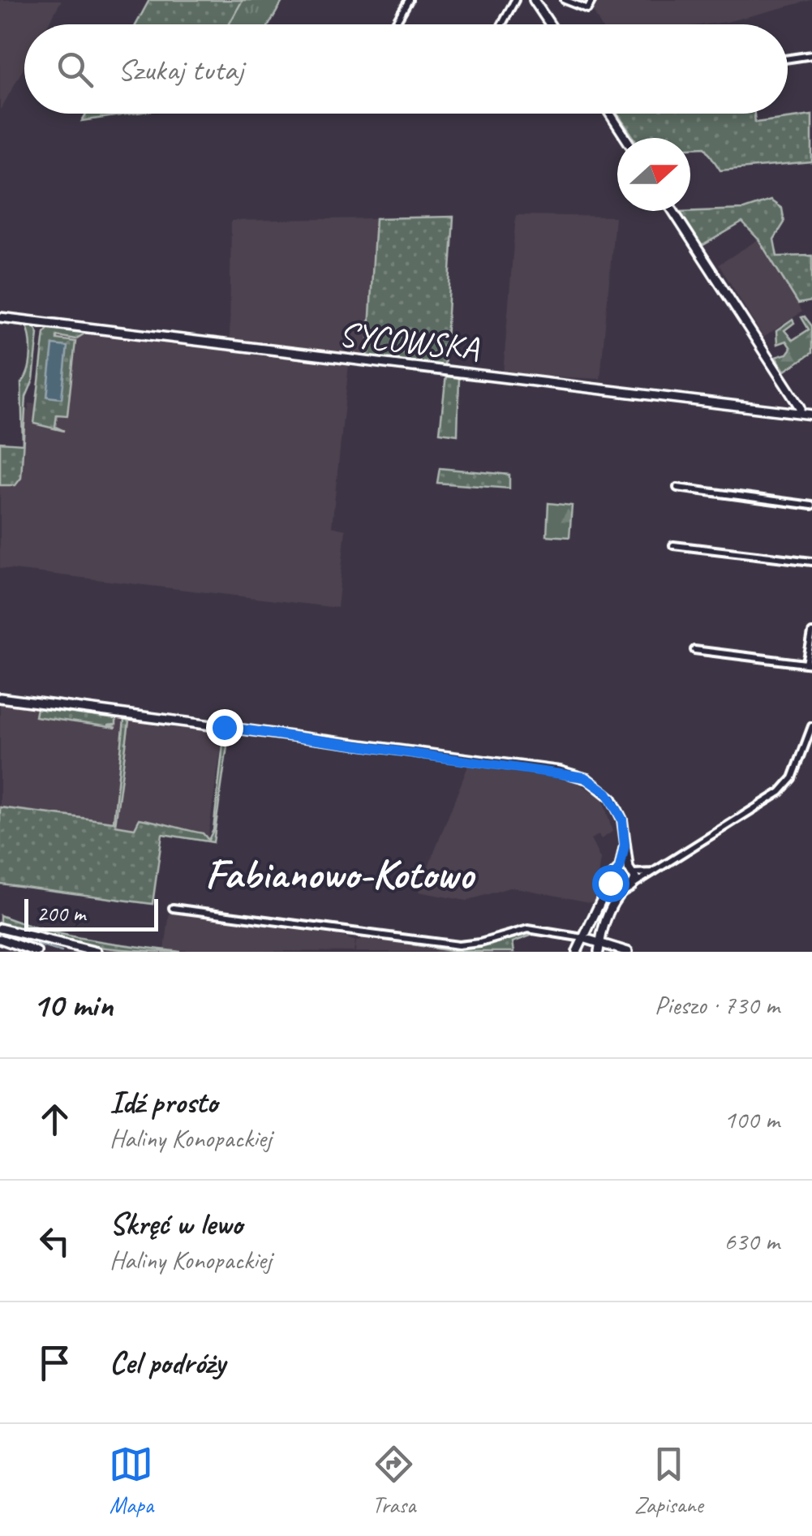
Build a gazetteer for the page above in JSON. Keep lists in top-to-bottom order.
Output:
{
  "streets": {
    "street": ["SYCOWSKA"]
  },
  "districts": ["Fabianowo-Kotowo"],
  "scale_bar": "200 m",
  "north": "right",
  "page": {
    "search": "Szukaj tutaj",
    "scale": "200 m",
    "heading": ["10 min", "Pieszo · 730 m"],
    "list": [
      ["Idź prosto", "Haliny Konopackiej", "100 m"],
      ["Skręć w lewo", "Haliny Konopackiej", "630 m"],
      "Cel podróży"
    ],
    "nav": ["Mapa", "Trasa", "Zapisane"]
  }
}
